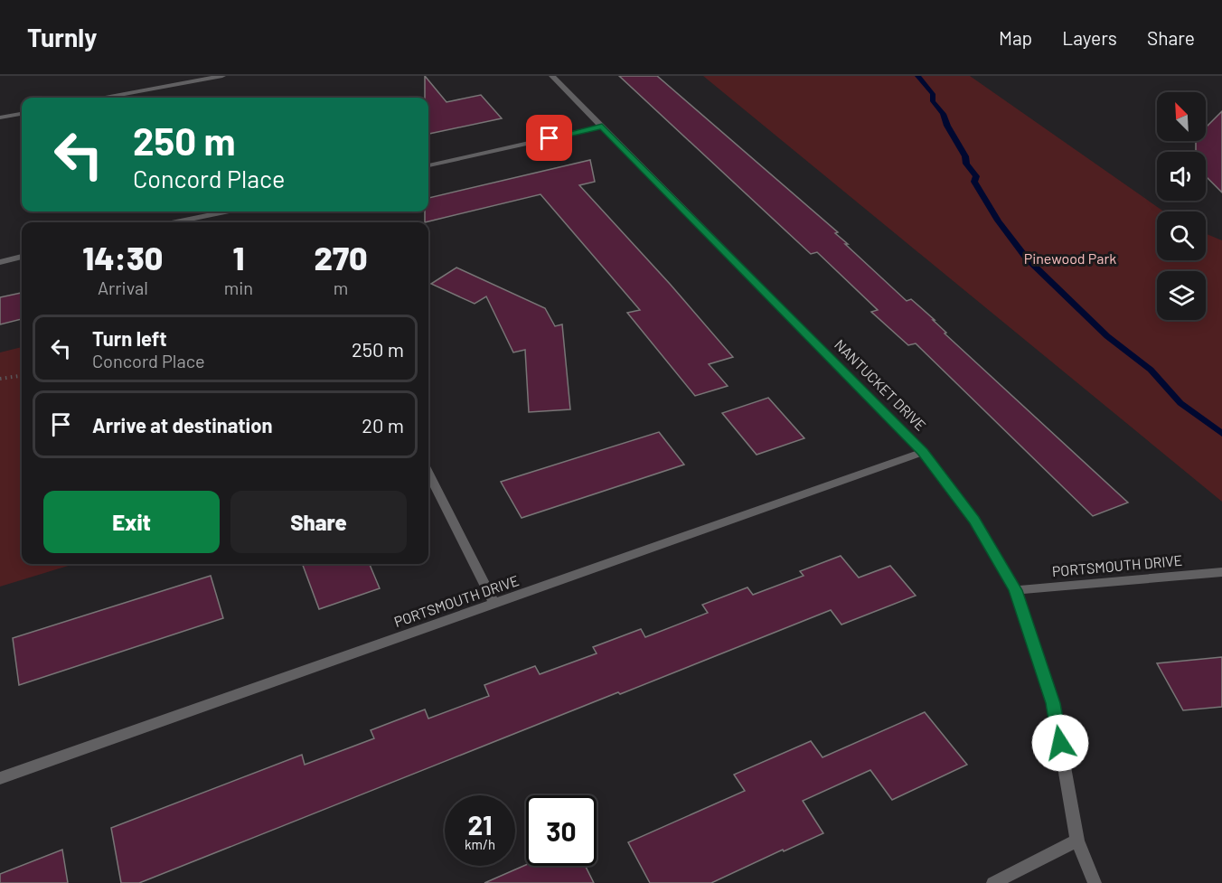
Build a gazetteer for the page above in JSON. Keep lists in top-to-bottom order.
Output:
{
  "streets": {
    "street": ["NANTUCKET DRIVE", "PORTSMOUTH DRIVE"]
  },
  "crossings": [
    ["NANTUCKET DRIVE", "PORTSMOUTH DRIVE"]
  ],
  "parks": ["Pinewood Park"],
  "north": "top left",
  "page": {
    "header": "Turnly",
    "nav": ["Map", "Layers", "Share"],
    "turn": ["250 m", "Concord Place"],
    "eta": [
      "14:30",
      "Arrival",
      "1",
      "min",
      "270",
      "m"
    ],
    "list": [
      {
        "name": "Turn left",
        "note": "Concord Place",
        "value": "250 m"
      },
      {
        "name": "Arrive at destination",
        "value": "20 m"
      }
    ],
    "buttons": ["Exit", "Share"],
    "speed": "21 km/h",
    "limit": "30"
  }
}
